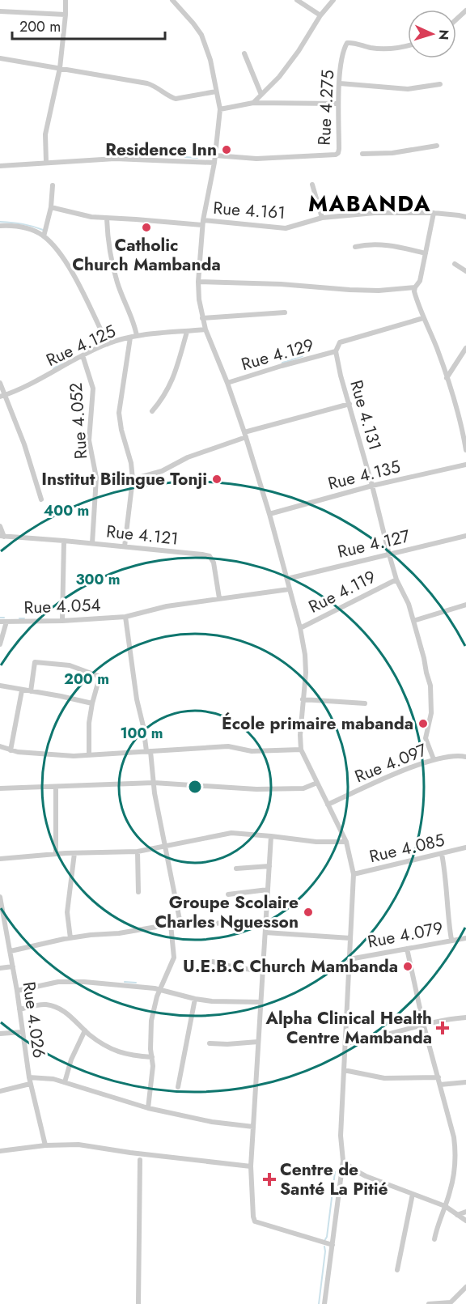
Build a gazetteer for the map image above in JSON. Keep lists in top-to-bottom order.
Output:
{
  "streets": {
    "street": [
      "Rue 4.275",
      "Rue 4.161",
      "Rue 4.125",
      "Rue 4.129",
      "Rue 4.131",
      "Rue 4.052",
      "Rue 4.135",
      "Rue 4.121",
      "Rue 4.127",
      "Rue 4.119",
      "Rue 4.054",
      "Rue 4.097",
      "Rue 4.085",
      "Rue 4.079",
      "Rue 4.026"
    ]
  },
  "crossings": [
    ["Rue 4.125", "Rue 4.052"],
    ["Rue 4.129", "Rue 4.131"],
    ["Rue 4.131", "Rue 4.135"],
    ["Rue 4.131", "Rue 4.127"],
    ["Rue 4.131", "Rue 4.119"],
    ["Rue 4.131", "Rue 4.097"],
    ["Rue 4.052", "Rue 4.121"],
    ["Rue 4.121", "Rue 4.054"]
  ],
  "districts": ["MABANDA"],
  "places": {
    "other": [
      "Residence Inn",
      "Catholic Church Mambanda",
      "Institut Bilingue Tonji",
      "École primaire mabanda",
      "Groupe Scolaire Charles Nguesson",
      "U.E.B.C Church Mambanda"
    ],
    "health": ["Alpha Clinical Health Centre Mambanda", "Centre de Santé La Pitié"]
  },
  "scale_bar": "200 m",
  "north": "right",
  "rings": [
    "400 m",
    "300 m",
    "200 m",
    "100 m"
  ]
}
